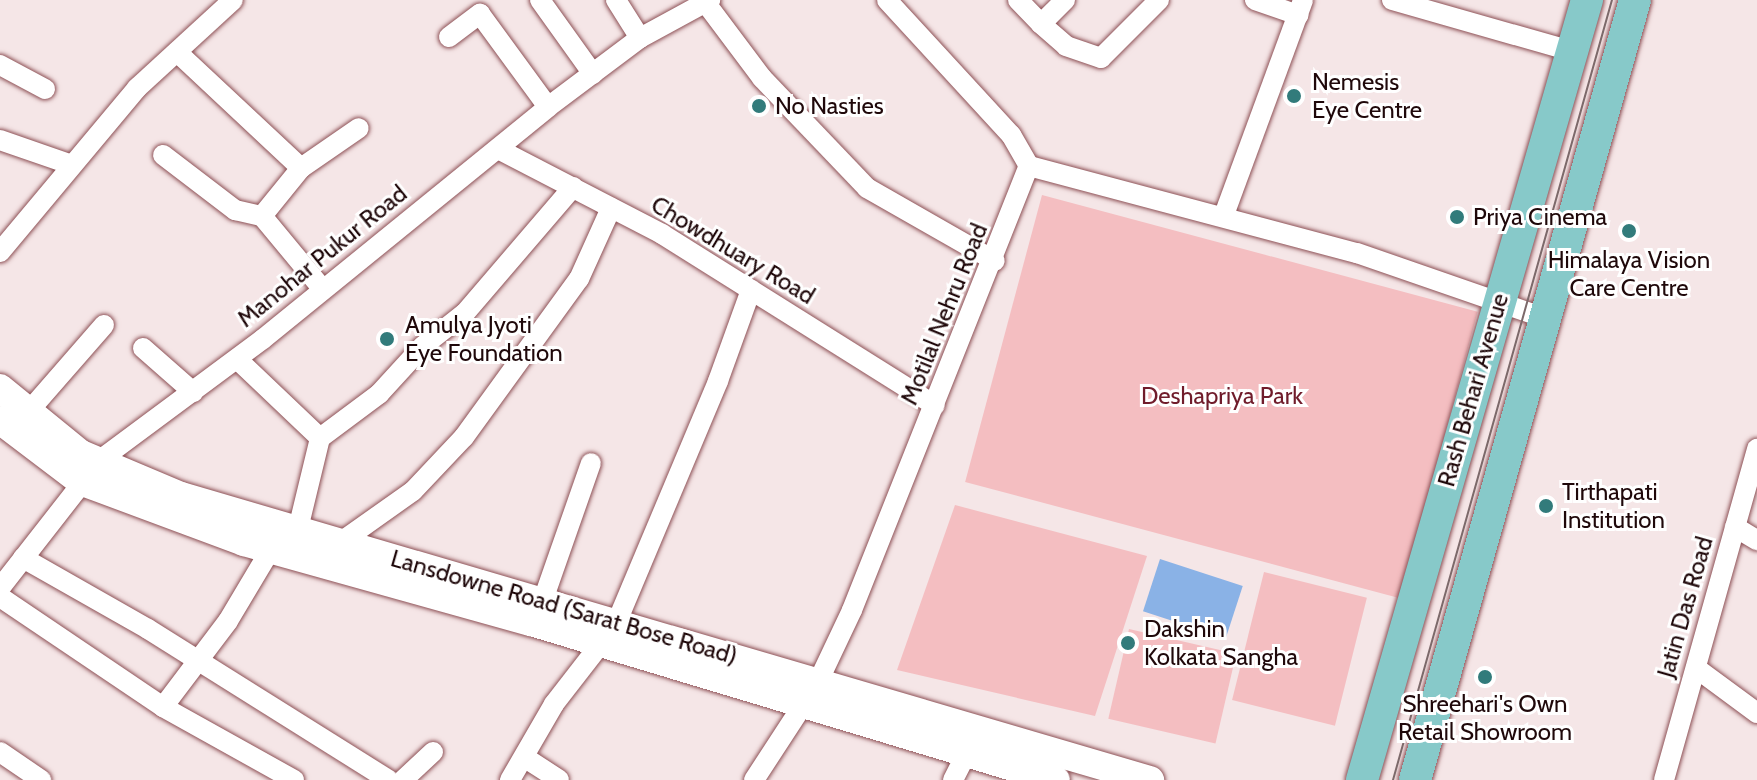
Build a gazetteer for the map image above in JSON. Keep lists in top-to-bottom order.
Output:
{
  "streets": {
    "main road": ["Rash Behari Avenue", "Lansdowne Road (Sarat Bose Road)"],
    "street": [
      "Chowdhuary Road",
      "Manohar Pukur Road",
      "Motilal Nehru Road",
      "Jatin Das Road"
    ]
  },
  "crossings": [
    ["Chowdhuary Road", "Manohar Pukur Road"],
    ["Chowdhuary Road", "Motilal Nehru Road"],
    ["Manohar Pukur Road", "Lansdowne Road (Sarat Bose Road)"],
    ["Motilal Nehru Road", "Lansdowne Road (Sarat Bose Road)"]
  ],
  "parks": ["Deshapriya Park"],
  "places": [
    "Nemesis Eye Centre",
    "No Nasties",
    "Priya Cinema",
    "Himalaya Vision Care Centre",
    "Amulya Jyoti Eye Foundation",
    "Tirthapati Institution",
    "Dakshin Kolkata Sangha",
    "Shreehari's Own Retail Showroom"
  ]
}
